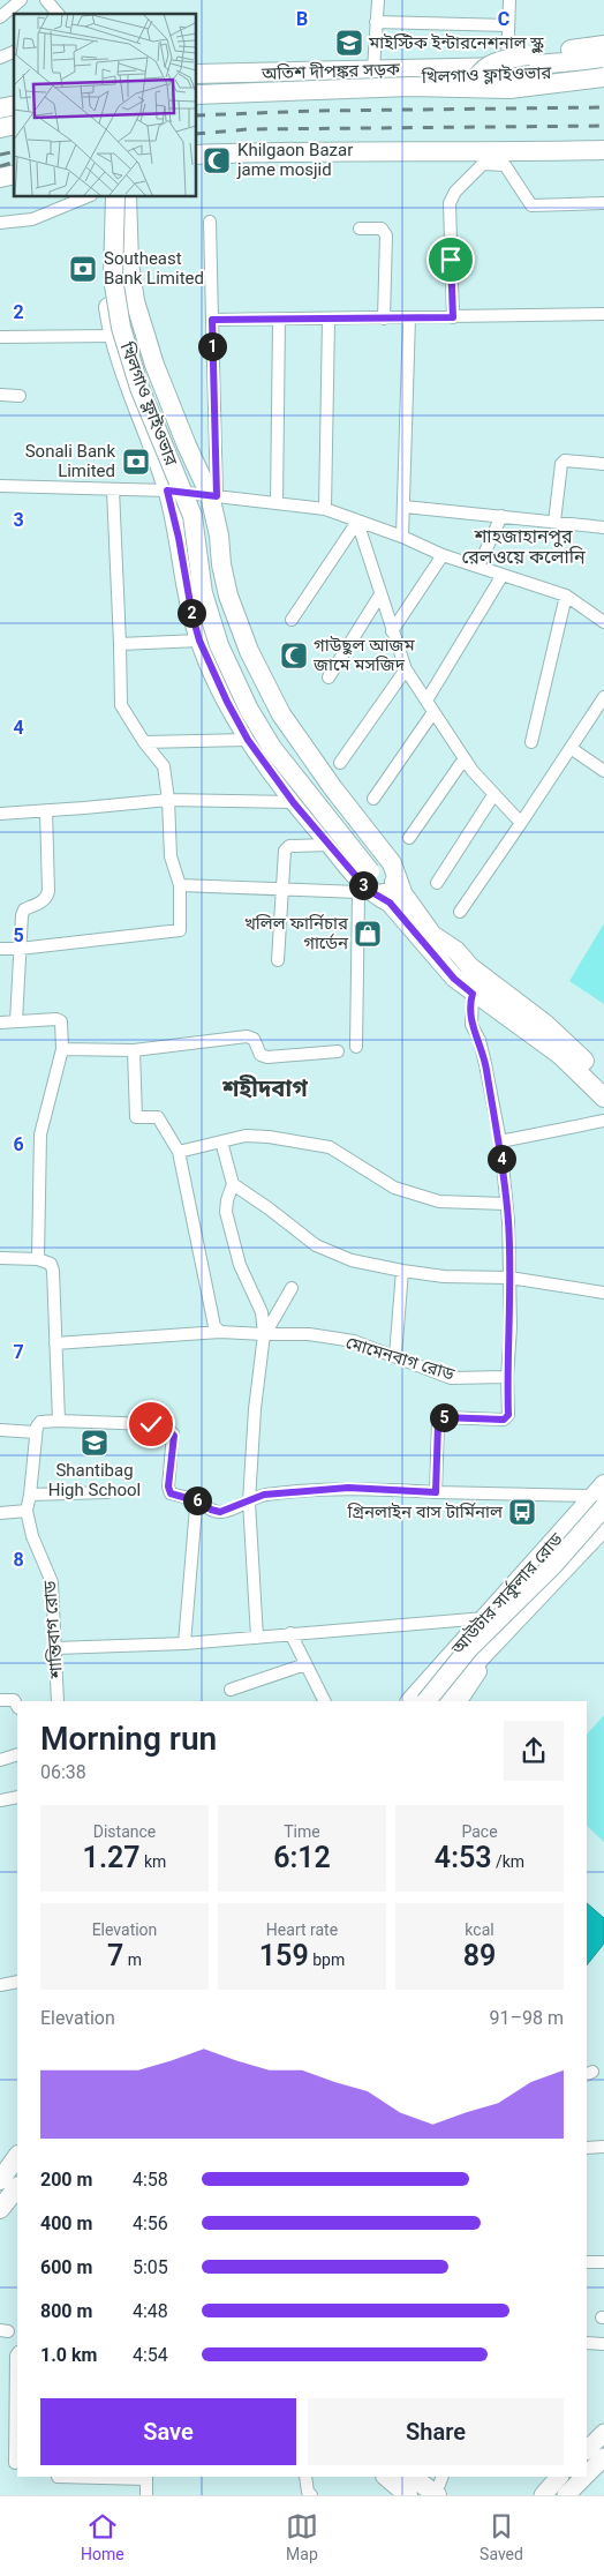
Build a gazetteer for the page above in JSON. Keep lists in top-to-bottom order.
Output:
{
  "streets": {
    "main road": ["অতিশ দীপঙ্কর সড়ক", "খিলগাও ফ্লাইওভার", "আউটার সার্কুলার রোড"],
    "street": ["মোমেনবাগ রোড", "শান্তিবাগ রোড"]
  },
  "districts": ["শাহজাহানপুর রেলওয়ে কলোনি", "শহীদবাগ"],
  "places": {
    "school or university": ["মাইস্টিক ইন্টারনেশনাল স্কুল", "Shantibag High School"],
    "mosque": ["Khilgaon Bazar jame mosjid", "গাউছুল আজম জামে মসজিদ"],
    "bank": ["Southeast Bank Limited", "Sonali Bank Limited"],
    "shop": ["খলিল ফার্নিচার গার্ডেন"],
    "bus stop": ["গ্রিনলাইন বাস টার্মিনাল"]
  },
  "page": {
    "pins": [
      "1",
      "2",
      "3",
      "4",
      "5",
      "6"
    ],
    "heading": ["Morning run", "06:38"],
    "stats": [
      ["Distance", "1.27 km"],
      ["Time", "6:12"],
      ["Pace", "4:53 /km"],
      ["Elevation", "7 m"],
      ["Heart rate", "159 bpm"],
      ["kcal", "89"]
    ],
    "chart": ["Elevation", "91–98 m"],
    "list": [
      {
        "name": "200 m",
        "note": "4:58"
      },
      {
        "name": "400 m",
        "note": "4:56"
      },
      {
        "name": "600 m",
        "note": "5:05"
      },
      {
        "name": "800 m",
        "note": "4:48"
      },
      {
        "name": "1.0 km",
        "note": "4:54"
      }
    ],
    "buttons": ["Save", "Share"],
    "tabs": ["Home", "Map", "Saved"]
  },
  "grid": {
    "columns": ["B", "C"],
    "rows": [
      "2",
      "3",
      "4",
      "5",
      "6",
      "7",
      "8"
    ]
  }
}
